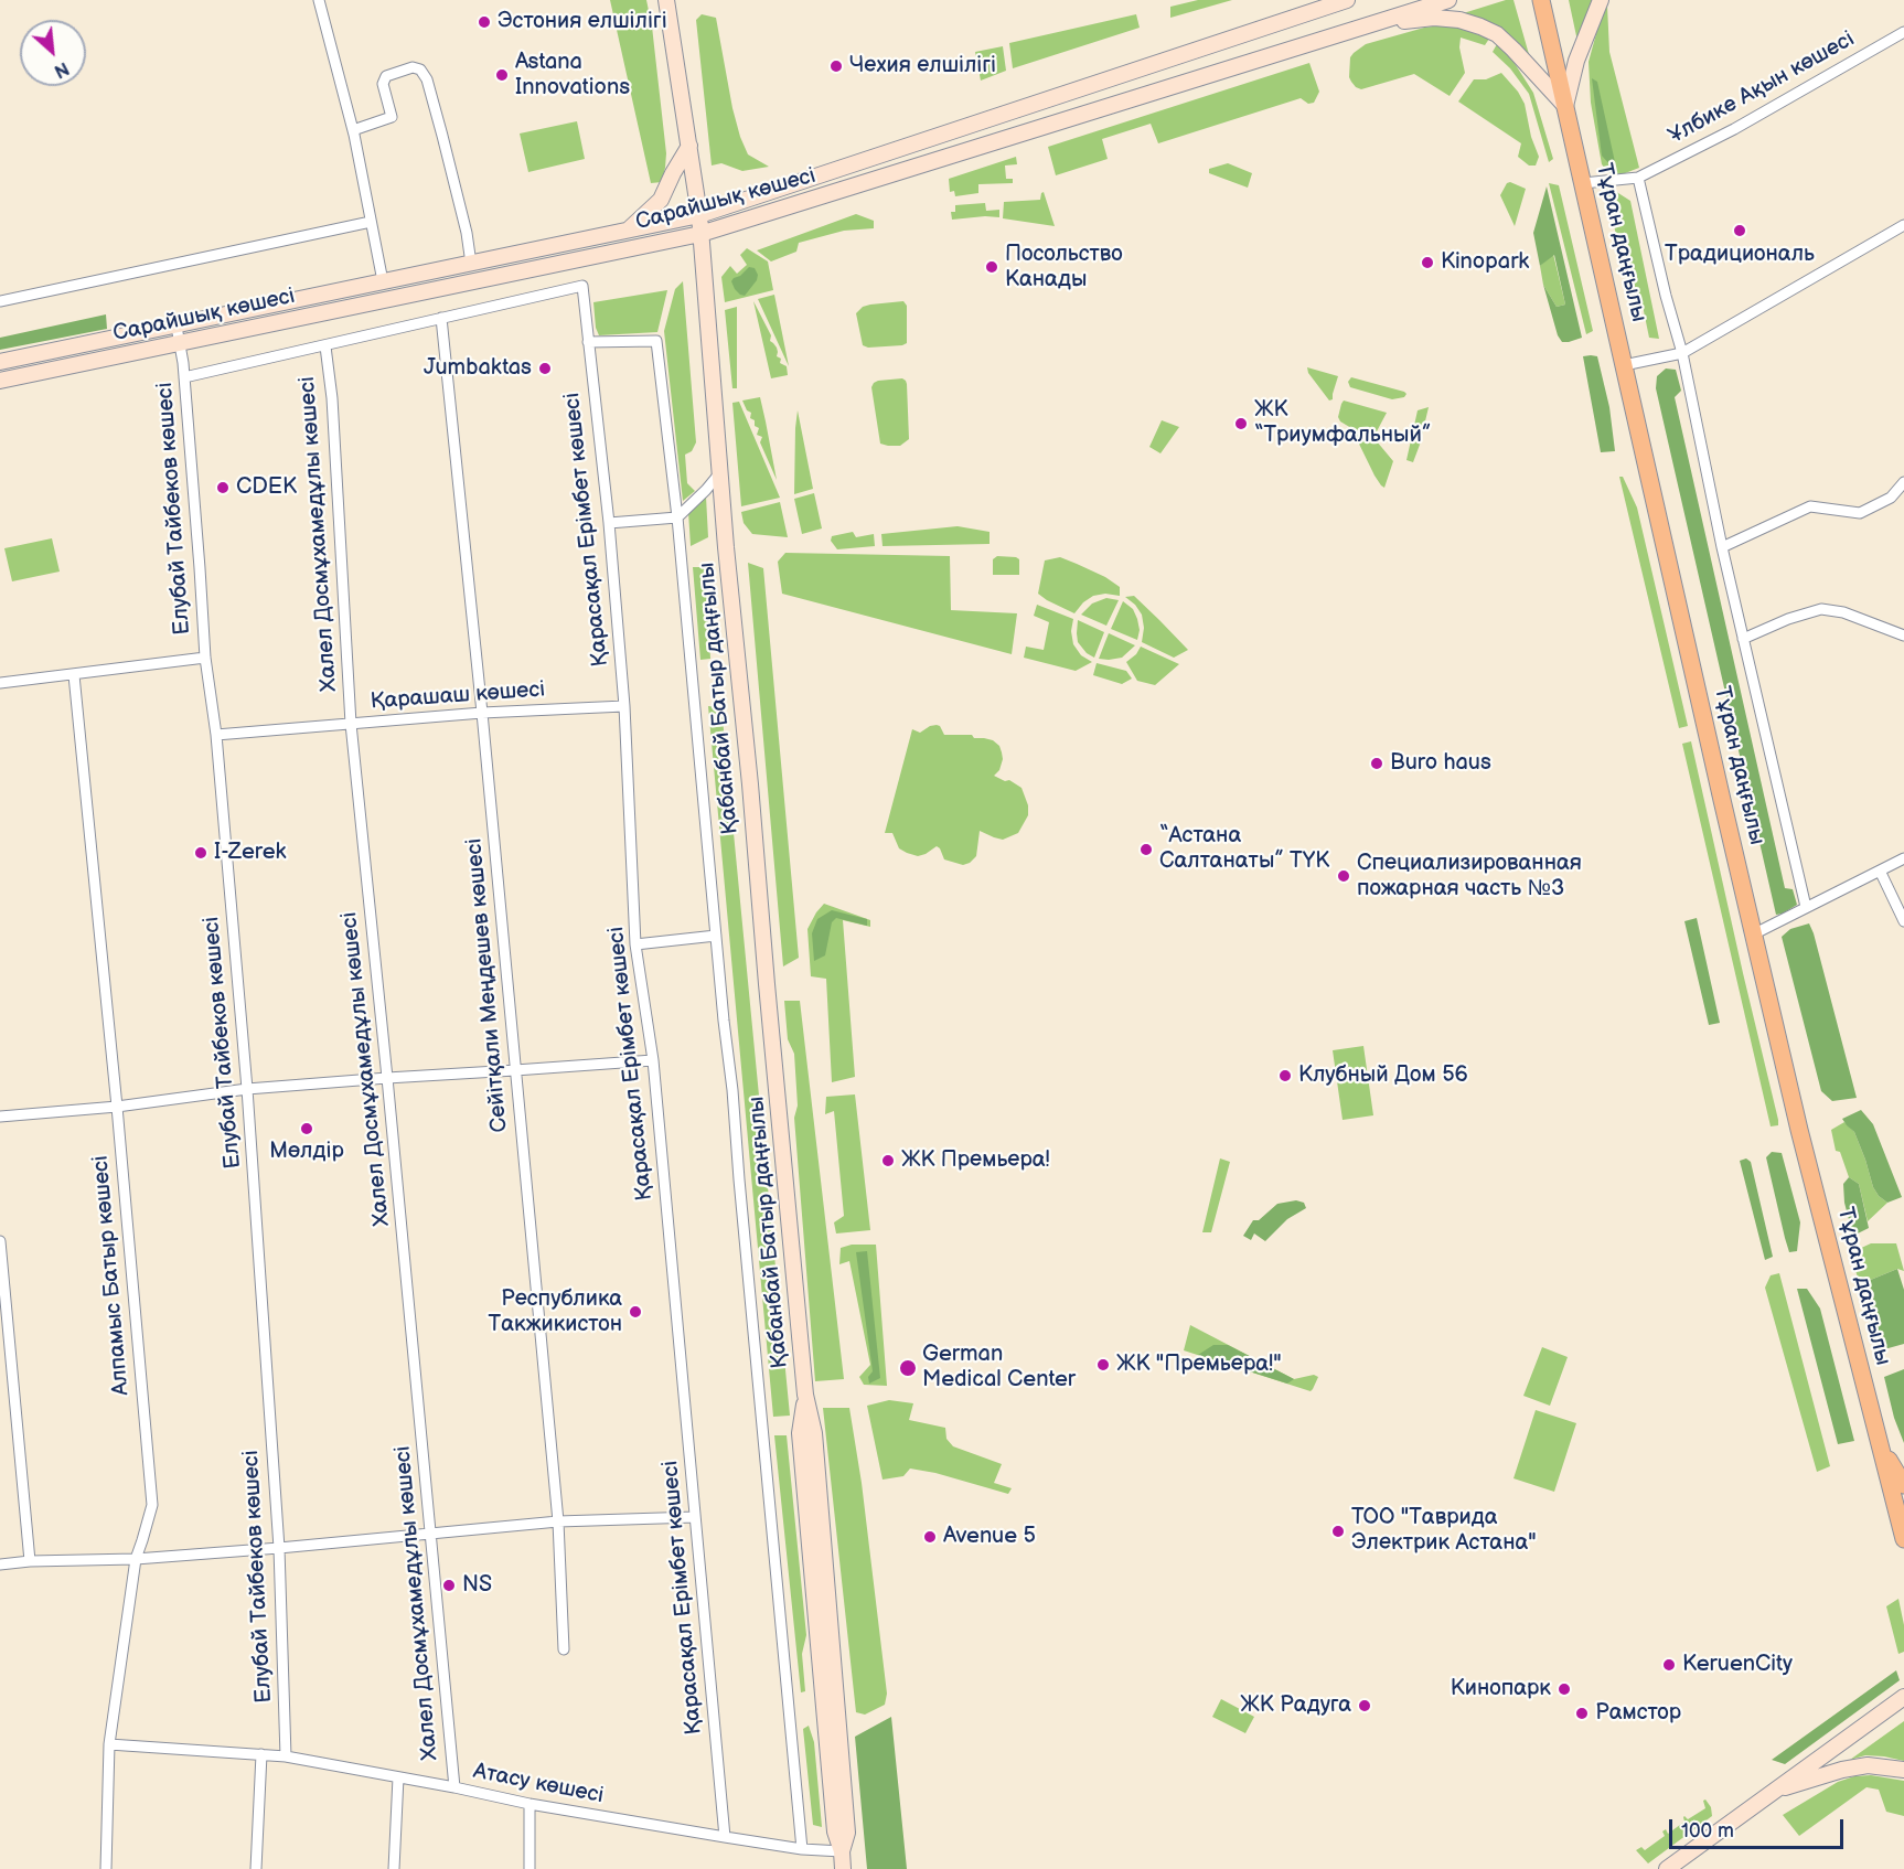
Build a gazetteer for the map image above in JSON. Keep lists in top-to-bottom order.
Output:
{
  "streets": {
    "main road": ["Сарайшық көшесі", "Тұран даңғылы", "Қабанбай Батыр даңғылы"],
    "street": [
      "Ұлбике Ақын көшесі",
      "Елубай Тайбеков көшесі",
      "Қарасақал Ерімбет көшесі",
      "Халел Досмұхамедұлы көшесі",
      "Қарашаш көшесі",
      "Сейітқали Меңдешев көшесі",
      "Алпамыс Батыр көшесі",
      "Атасу көшесі"
    ]
  },
  "crossings": [
    ["Сарайшық көшесі", "Елубай Тайбеков көшесі"],
    ["Сарайшық көшесі", "Қабанбай Батыр даңғылы"],
    ["Елубай Тайбеков көшесі", "Қарашаш көшесі"],
    ["Елубай Тайбеков көшесі", "Атасу көшесі"],
    ["Қарасақал Ерімбет көшесі", "Қарашаш көшесі"],
    ["Қарасақал Ерімбет көшесі", "Сейітқали Меңдешев көшесі"],
    ["Қарасақал Ерімбет көшесі", "Атасу көшесі"],
    ["Халел Досмұхамедұлы көшесі", "Қарашаш көшесі"],
    ["Халел Досмұхамедұлы көшесі", "Атасу көшесі"],
    ["Қарашаш көшесі", "Сейітқали Меңдешев көшесі"],
    ["Қабанбай Батыр даңғылы", "Атасу көшесі"],
    ["Алпамыс Батыр көшесі", "Атасу көшесі"]
  ],
  "places": [
    "Эстония елшілігі",
    "Чехия елшілігі",
    "Astana Innovations",
    "Традициональ",
    "Kinopark",
    "Посольство Канады",
    "Jumbaktas",
    "ЖК “Триумфальный”",
    "CDEK",
    "Buro haus",
    "“Астана Салтанаты” ТҮК",
    "I-Zerek",
    "Специализированная пожарная часть №3",
    "Клубный Дом 56",
    "Мөлдір",
    "ЖК Премьера!",
    "Республика Такжикистон",
    "ЖК \"Премьера!\"",
    "German Medical Center",
    "ТОО \"Таврида Электрик Астана\"",
    "Avenue 5",
    "NS",
    "KeruenCity",
    "Кинопарк",
    "ЖК Радуга",
    "Рамстор"
  ],
  "scale_bar": "100 m",
  "north": "bottom right"
}
